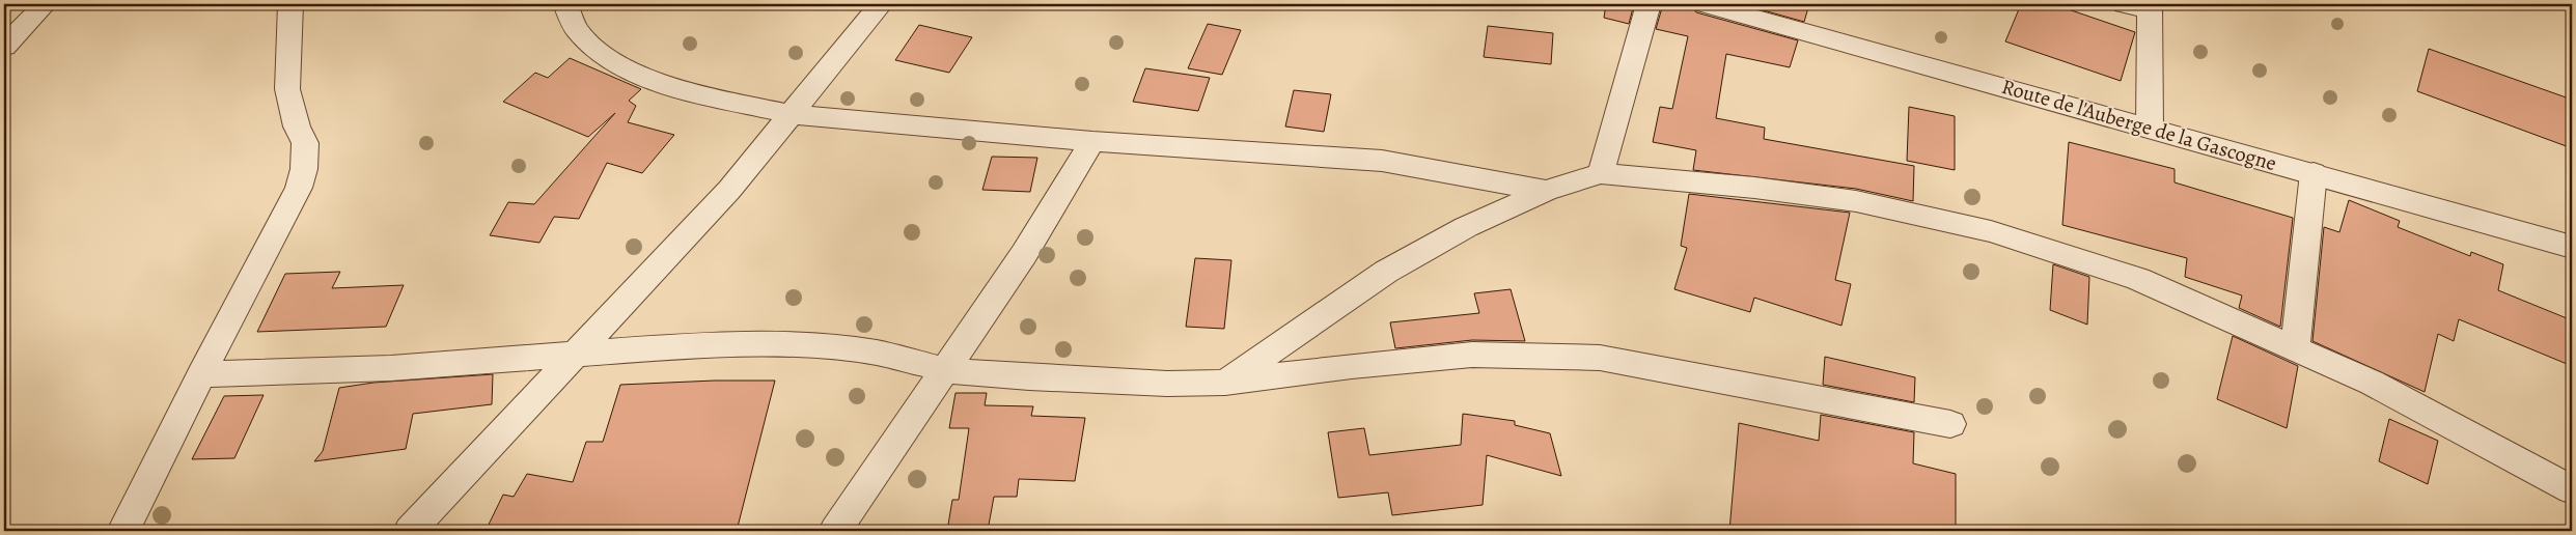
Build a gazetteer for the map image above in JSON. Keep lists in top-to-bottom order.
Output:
{
  "streets": {
    "street": ["Route de l'Auberge de la Gascogne"]
  }
}
